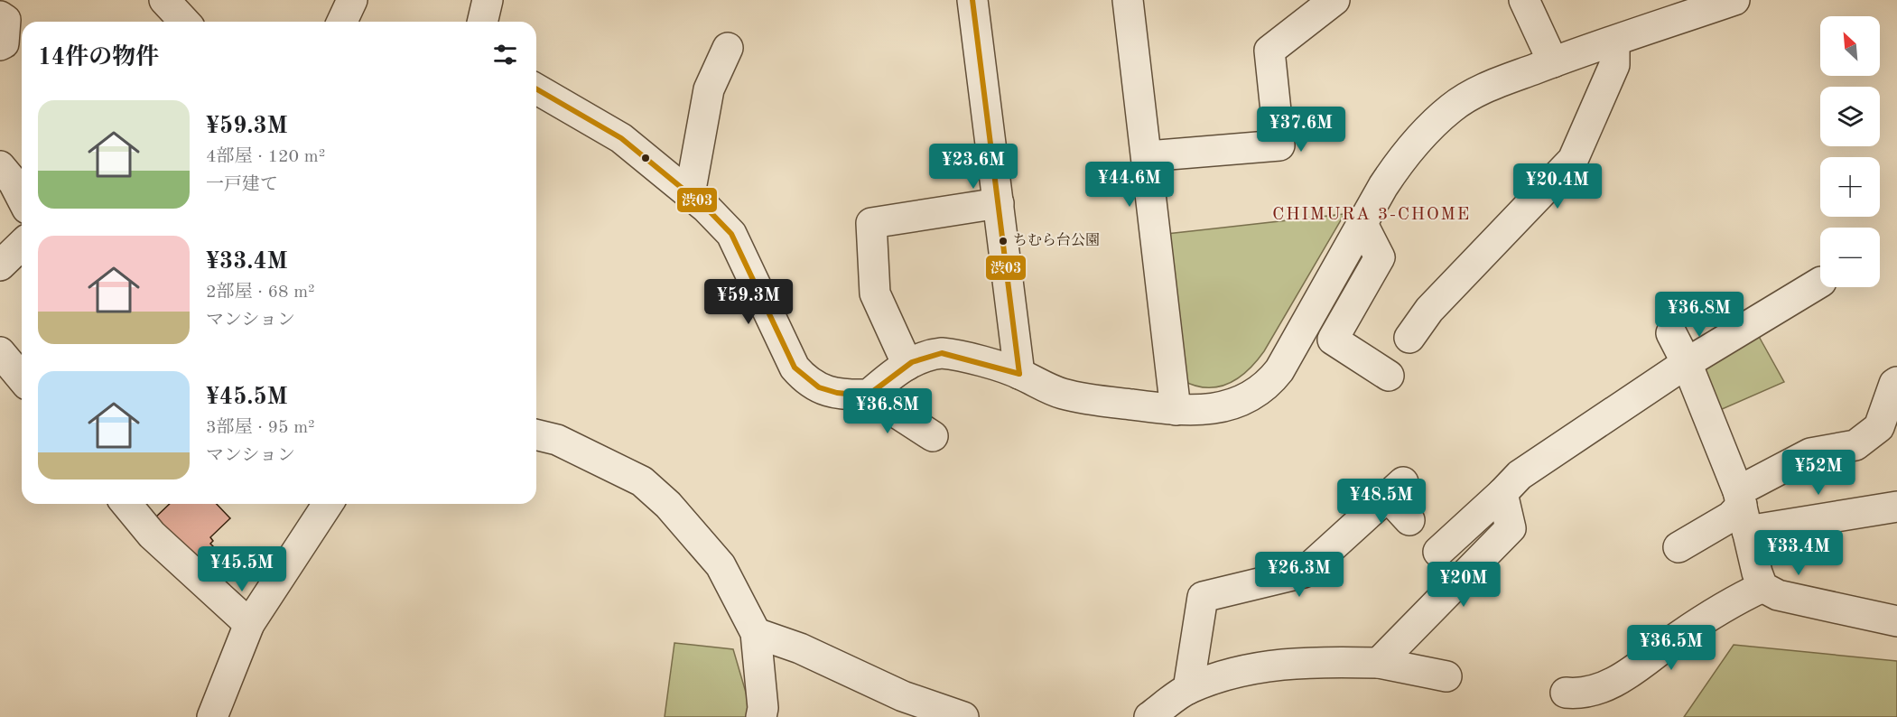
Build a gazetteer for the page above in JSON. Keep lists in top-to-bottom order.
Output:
{
  "districts": ["CHIMURA 3-CHOME"],
  "places": ["ちむら台公園"],
  "lines": ["transit line 渋03"],
  "north": "top left",
  "page": {
    "map_buttons": ["+", "−"],
    "heading": "14件の物件",
    "list": [
      {
        "name": "¥59.3M",
        "note": "4部屋 · 120 m² · 一戸建て"
      },
      {
        "name": "¥33.4M",
        "note": "2部屋 · 68 m² · マンション"
      },
      {
        "name": "¥45.5M",
        "note": "3部屋 · 95 m² · マンション"
      }
    ],
    "price": [
      "¥37.6M",
      "¥23.6M",
      "¥44.6M",
      "¥20.4M",
      "¥59.3M",
      "¥36.8M",
      "¥36.8M",
      "¥52M",
      "¥48.5M",
      "¥33.4M",
      "¥45.5M",
      "¥26.3M",
      "¥20M",
      "¥36.5M"
    ]
  }
}
